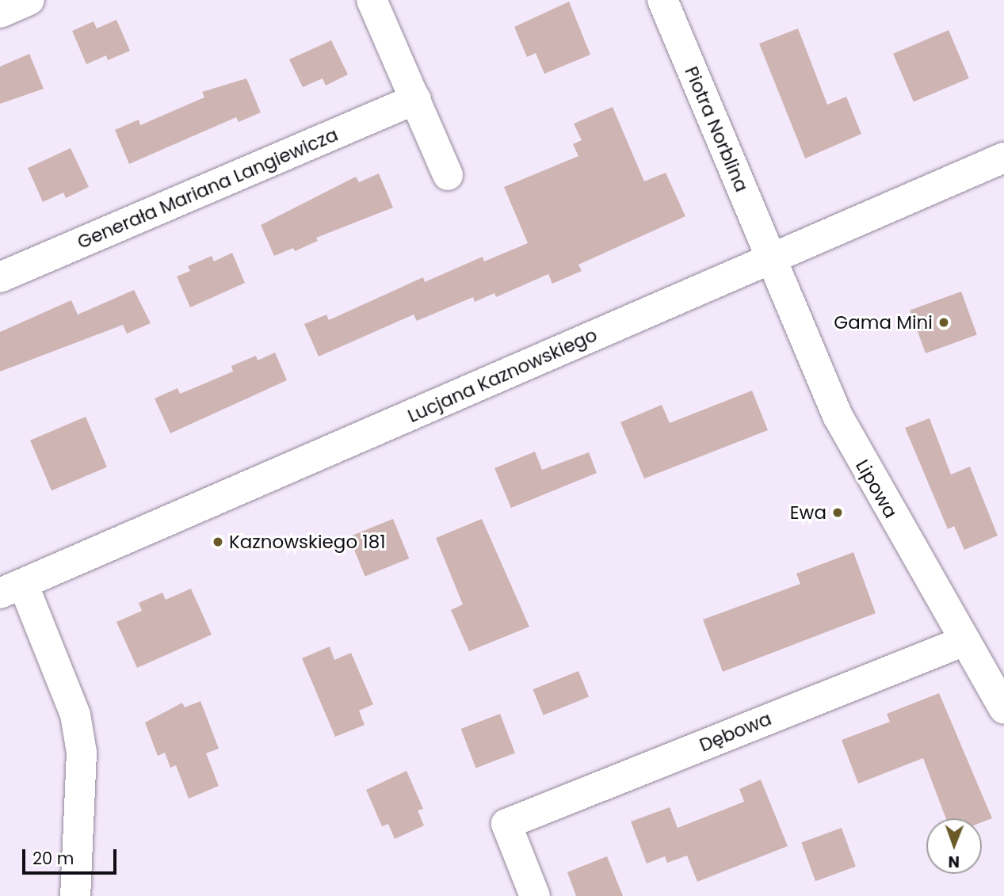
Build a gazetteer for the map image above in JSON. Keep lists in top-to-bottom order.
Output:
{
  "streets": {
    "street": [
      "Piotra Norblina",
      "Generała Mariana Langiewicza",
      "Lucjana Kaznowskiego",
      "Lipowa",
      "Dębowa"
    ]
  },
  "crossings": [
    ["Piotra Norblina", "Lucjana Kaznowskiego"],
    ["Piotra Norblina", "Lipowa"],
    ["Lucjana Kaznowskiego", "Lipowa"],
    ["Lipowa", "Dębowa"]
  ],
  "places": ["Gama Mini", "Ewa", "Kaznowskiego 181"],
  "scale_bar": "20 m",
  "north": "bottom"
}
